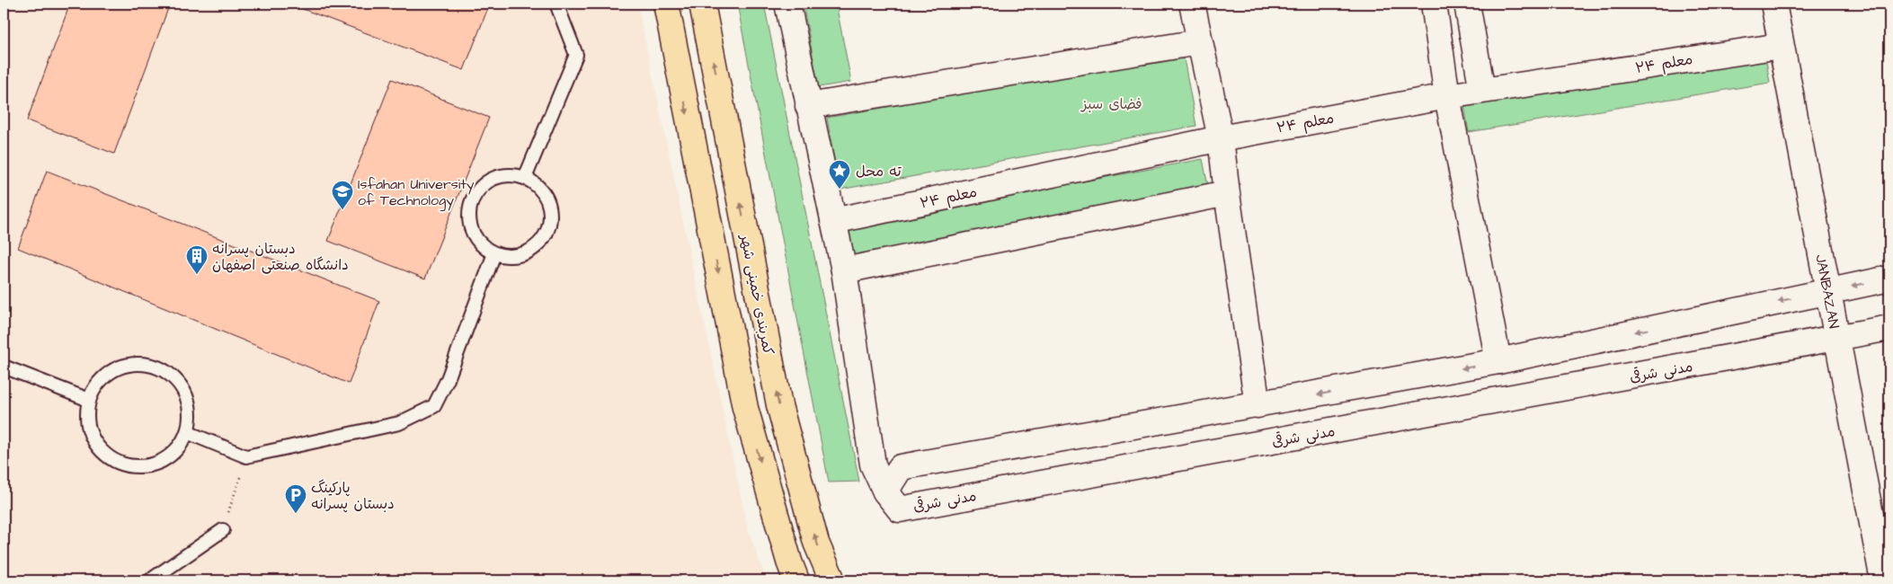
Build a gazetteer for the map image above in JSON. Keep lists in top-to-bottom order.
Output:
{
  "streets": {
    "highway": ["کمربندی خمینی شهر"],
    "street": ["معلم ۲۴", "JANBAZAN", "مدنی شرقی"]
  },
  "crossings": [
    ["معلم ۲۴", "JANBAZAN"],
    ["JANBAZAN", "مدنی شرقی"]
  ],
  "parks": ["فضای سبز"],
  "places": {
    "place": ["ته محل"],
    "school or university": ["Isfahan University of Technology"],
    "building": ["دبستان پسرانه دانشگاه صنعتی اصفهان"],
    "parking": ["پارکینگ دبستان پسرانه"]
  }
}
